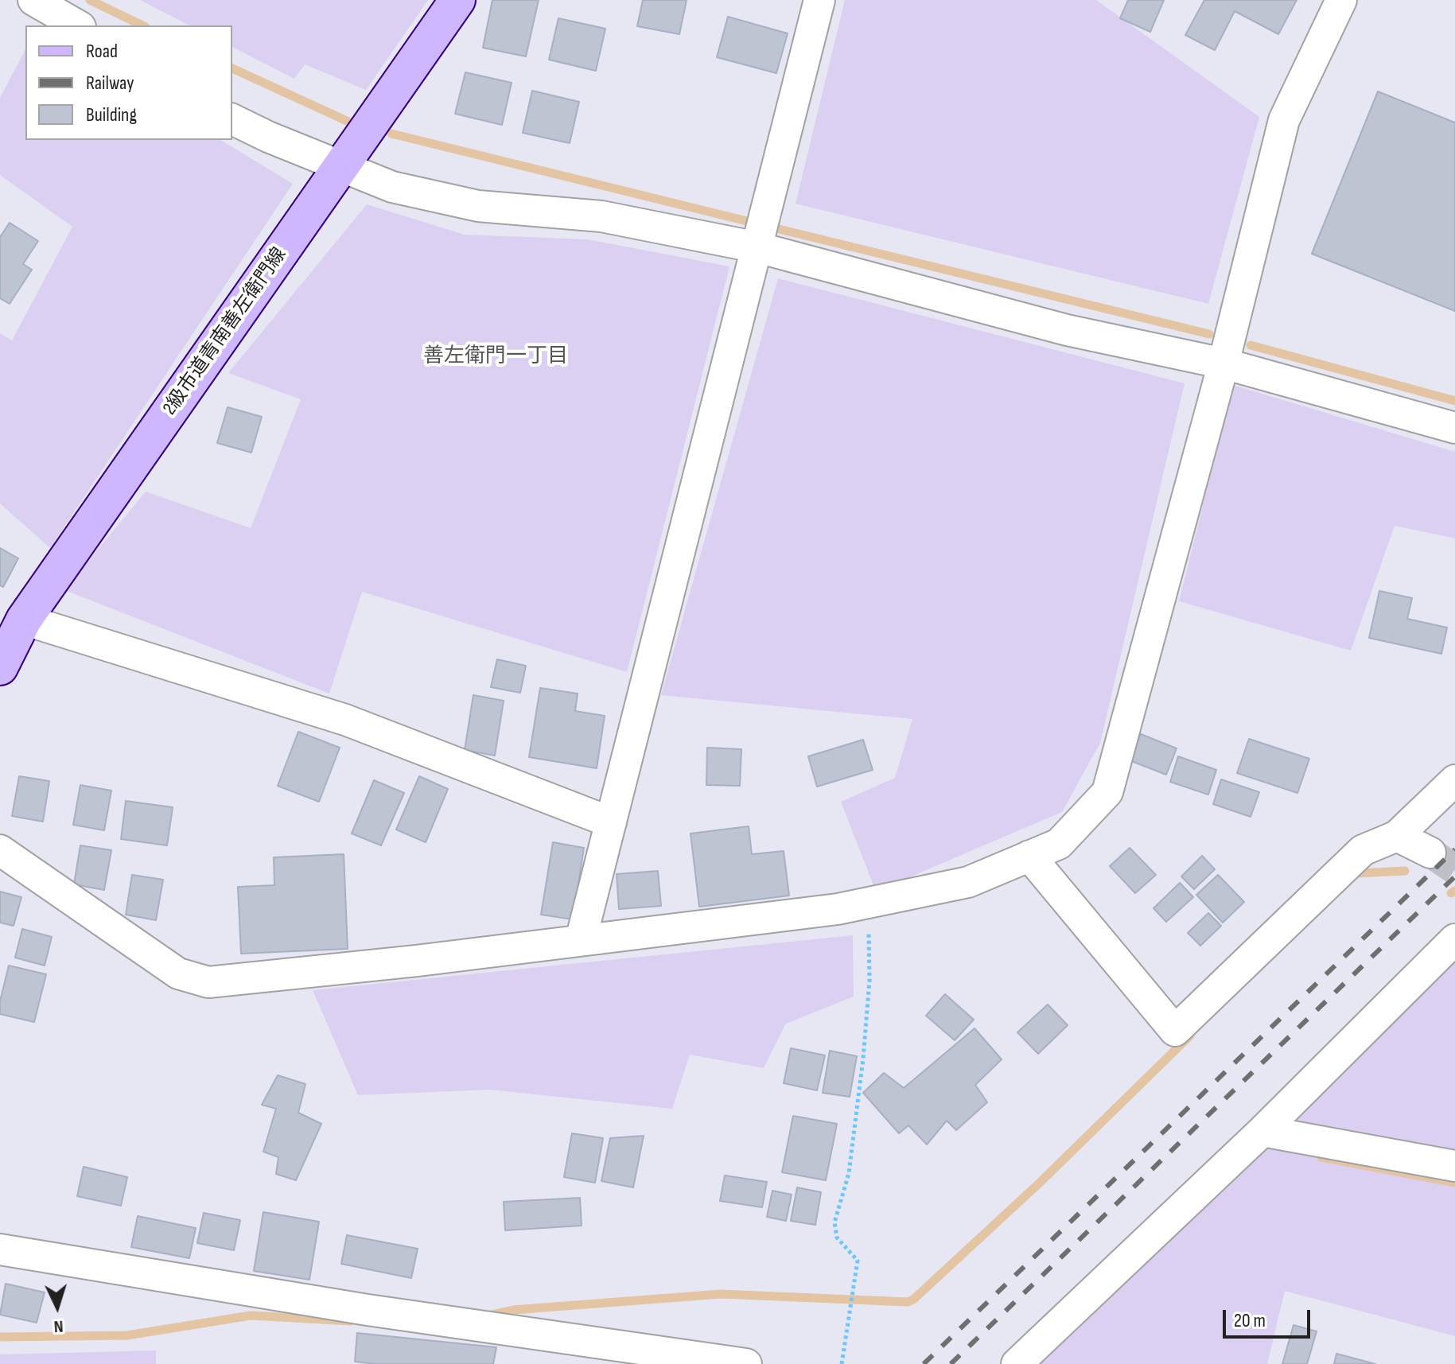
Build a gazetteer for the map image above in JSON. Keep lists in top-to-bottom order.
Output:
{
  "streets": {
    "street": ["2級市道青南善左衛門線"]
  },
  "districts": ["善左衛門一丁目"],
  "legend": ["Road", "Railway", "Building"],
  "scale_bar": "20 m",
  "north": "bottom"
}
